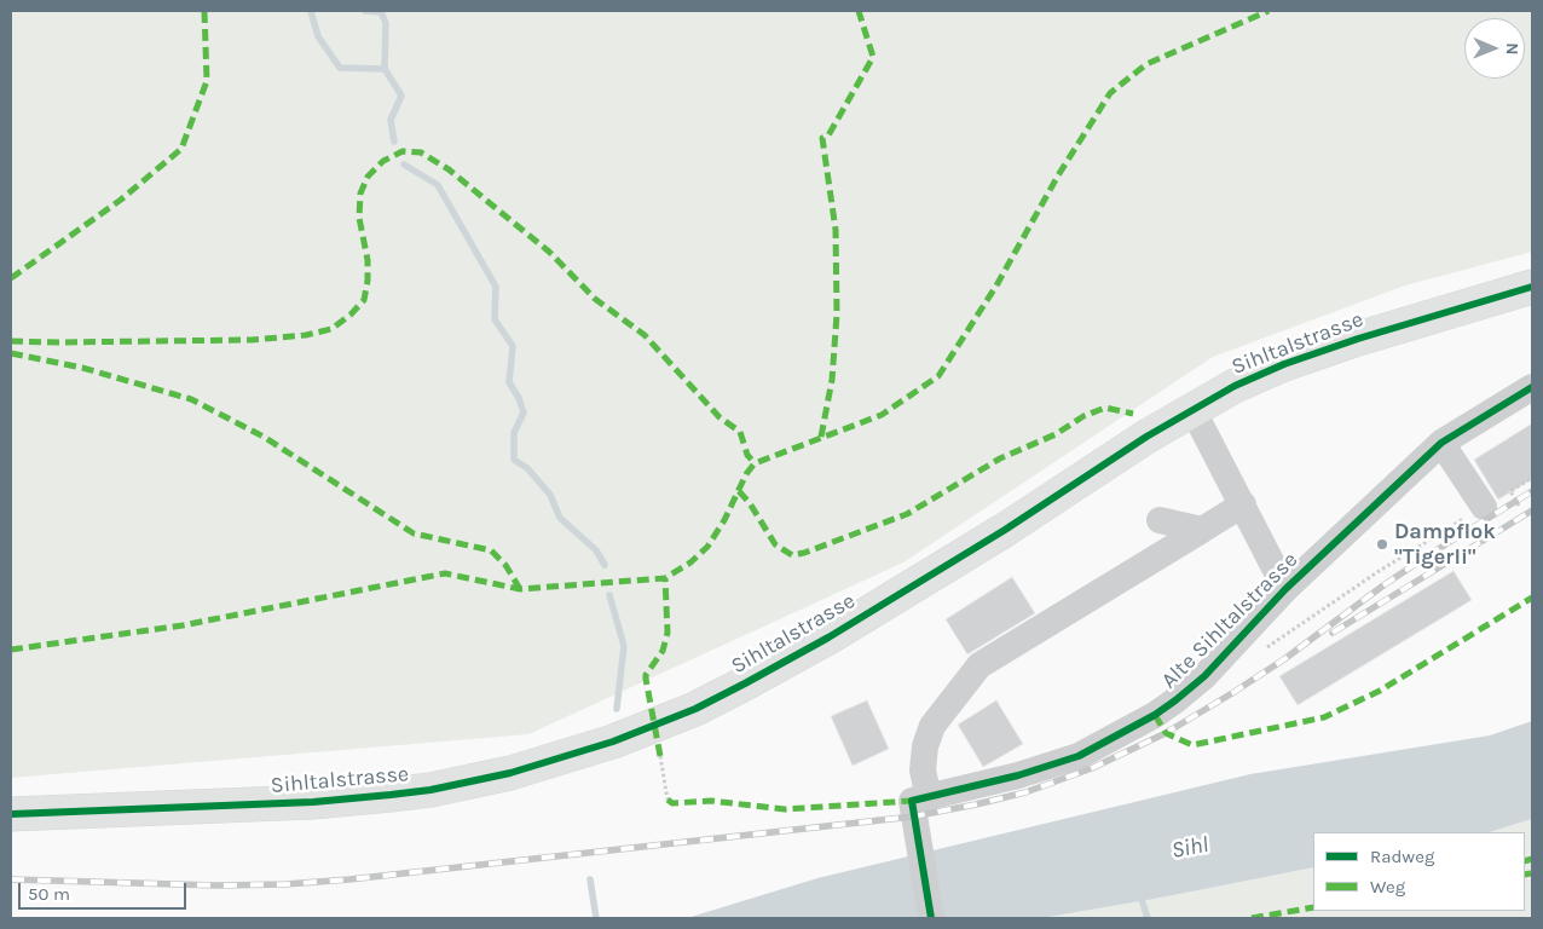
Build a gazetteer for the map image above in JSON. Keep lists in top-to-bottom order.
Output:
{
  "streets": {
    "main road": ["Sihltalstrasse"],
    "street": ["Alte Sihltalstrasse"]
  },
  "water": ["Sihl"],
  "places": ["Dampflok \"Tigerli\""],
  "legend": ["Radweg", "Weg"],
  "scale_bar": "50 m",
  "north": "right"
}
